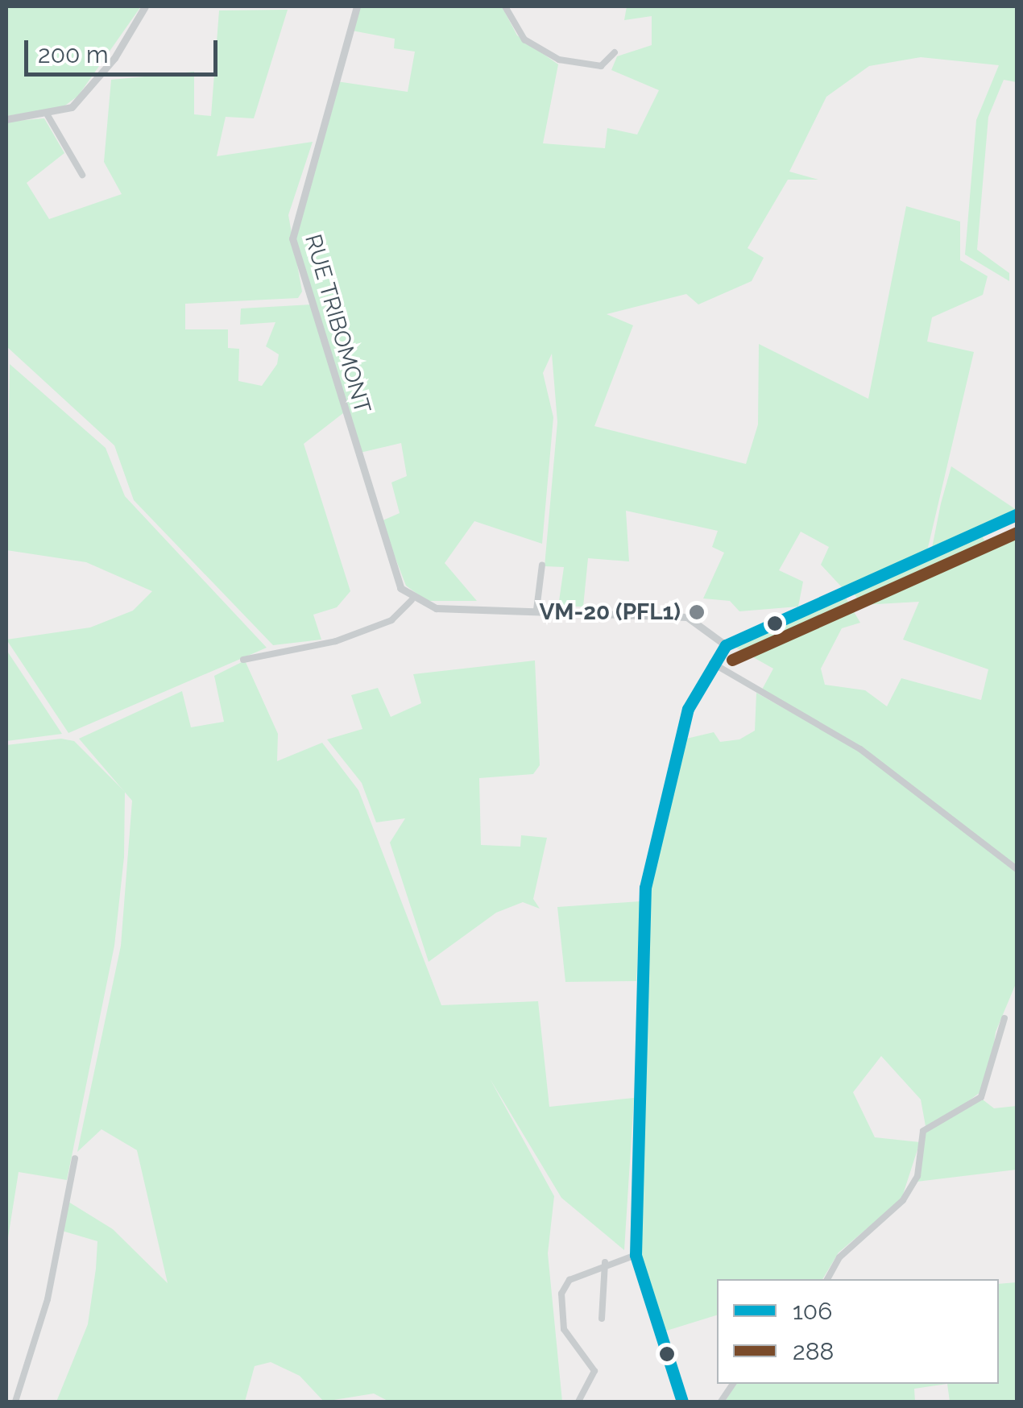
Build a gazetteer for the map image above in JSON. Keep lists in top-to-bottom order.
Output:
{
  "streets": {
    "street": ["RUE TRIBOMONT"]
  },
  "places": ["VM-20 (PFL1)"],
  "lines": ["transit line 106", "transit line 288"],
  "legend": ["106", "288"],
  "scale_bar": "200 m"
}
